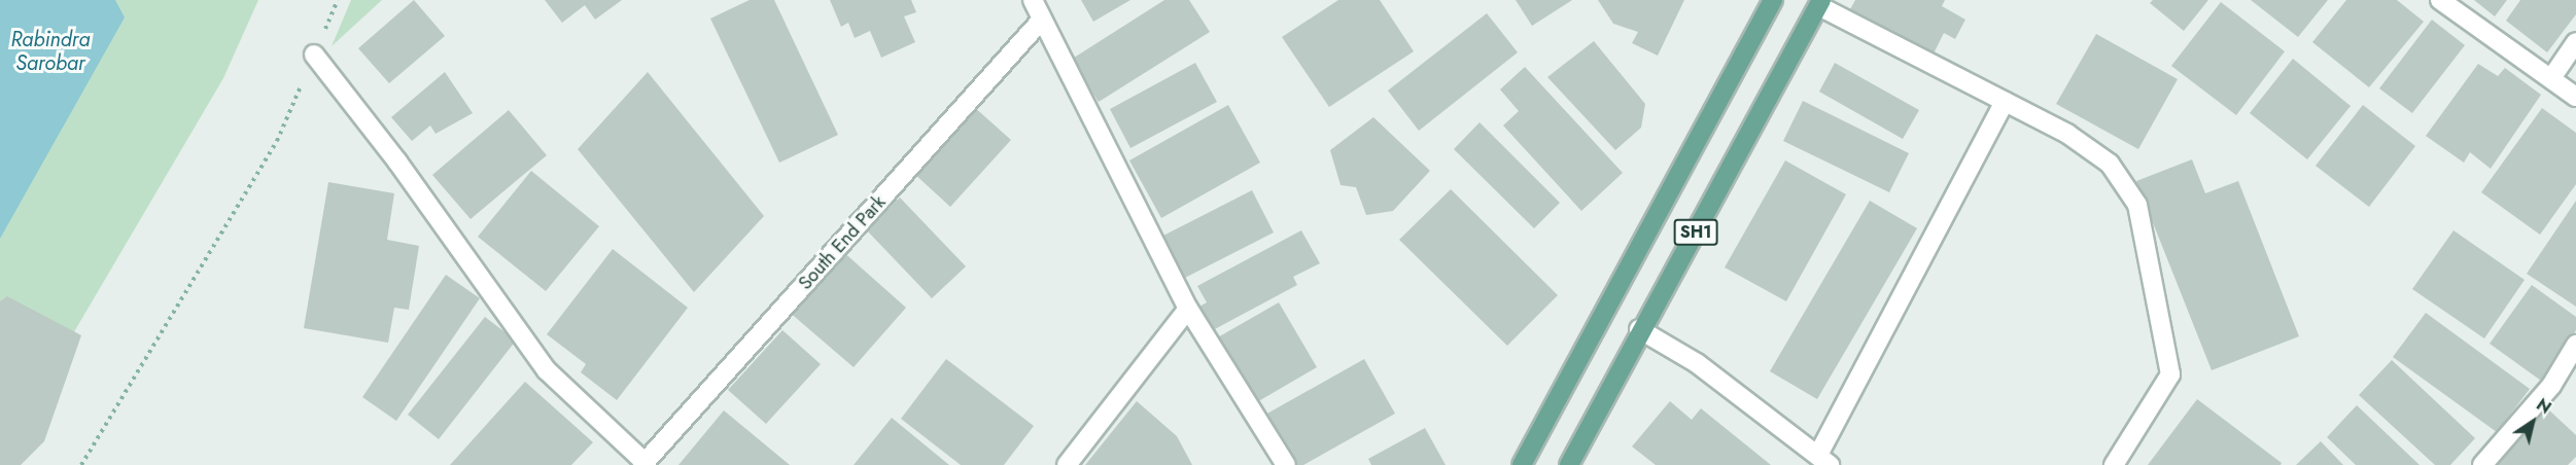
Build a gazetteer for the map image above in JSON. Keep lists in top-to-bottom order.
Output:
{
  "streets": {
    "main road": ["SH1"],
    "street": ["South End Park"]
  },
  "water": ["Rabindra Sarobar"],
  "north": "top right"
}
